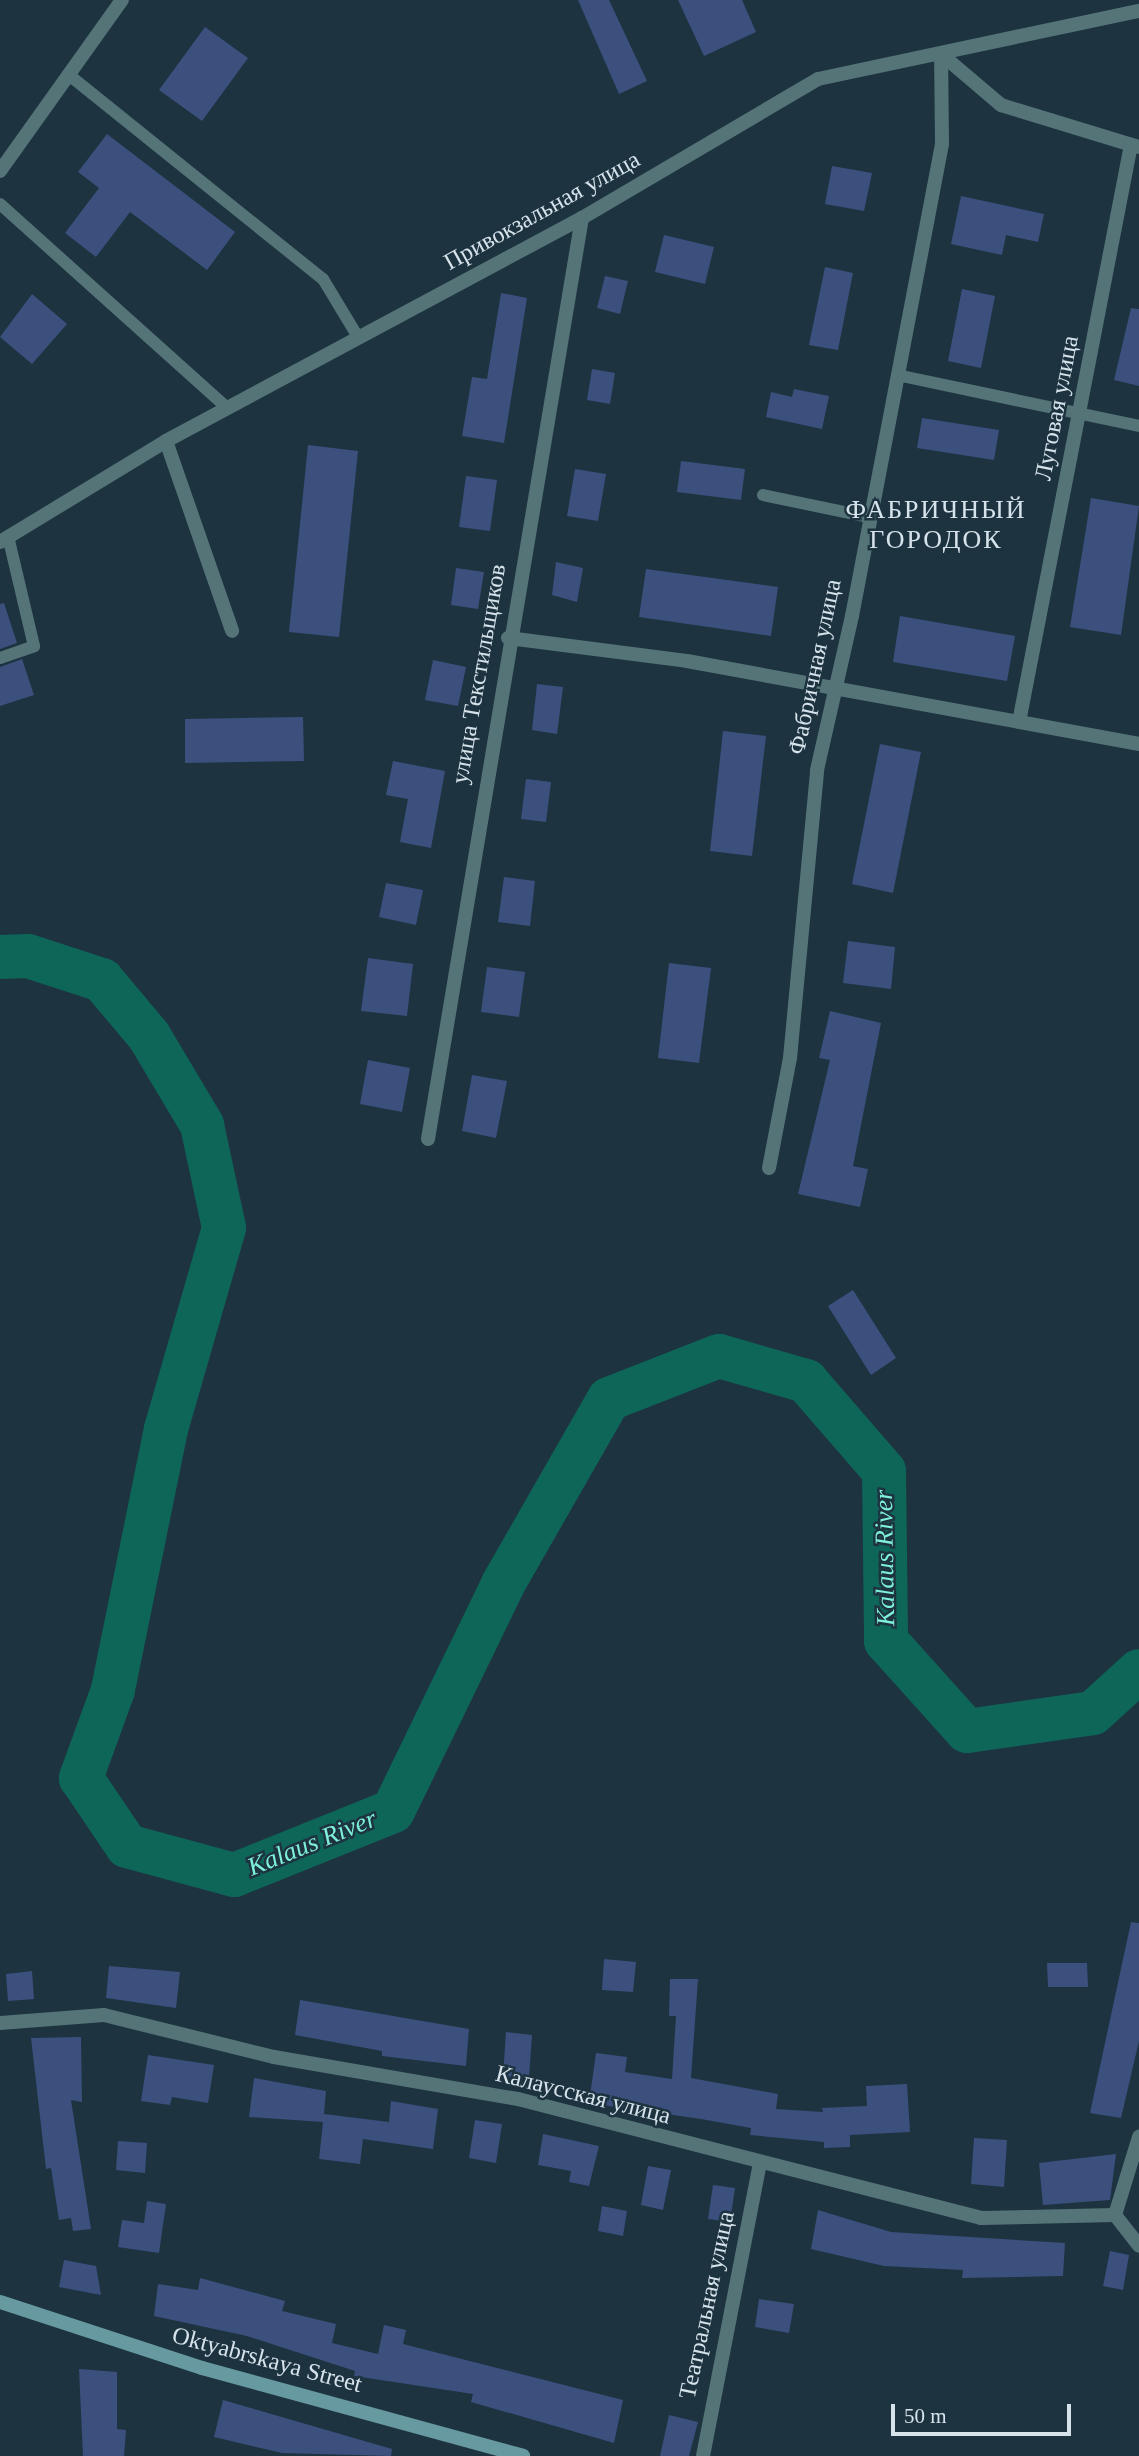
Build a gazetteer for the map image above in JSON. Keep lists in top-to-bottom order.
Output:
{
  "streets": {
    "main road": ["Oktyabrskaya Street"],
    "street": [
      "Привокзальная улица",
      "Луговая улица",
      "Фабричная улица",
      "улица Текстильщиков",
      "Калаусская улица",
      "Театральная улица"
    ]
  },
  "crossings": [
    ["Привокзальная улица", "Фабричная улица"],
    ["Привокзальная улица", "улица Текстильщиков"],
    ["Калаусская улица", "Театральная улица"]
  ],
  "districts": ["ФАБРИЧНЫЙ ГОРОДОК"],
  "water": ["Kalaus River"],
  "scale_bar": "50 m"
}
